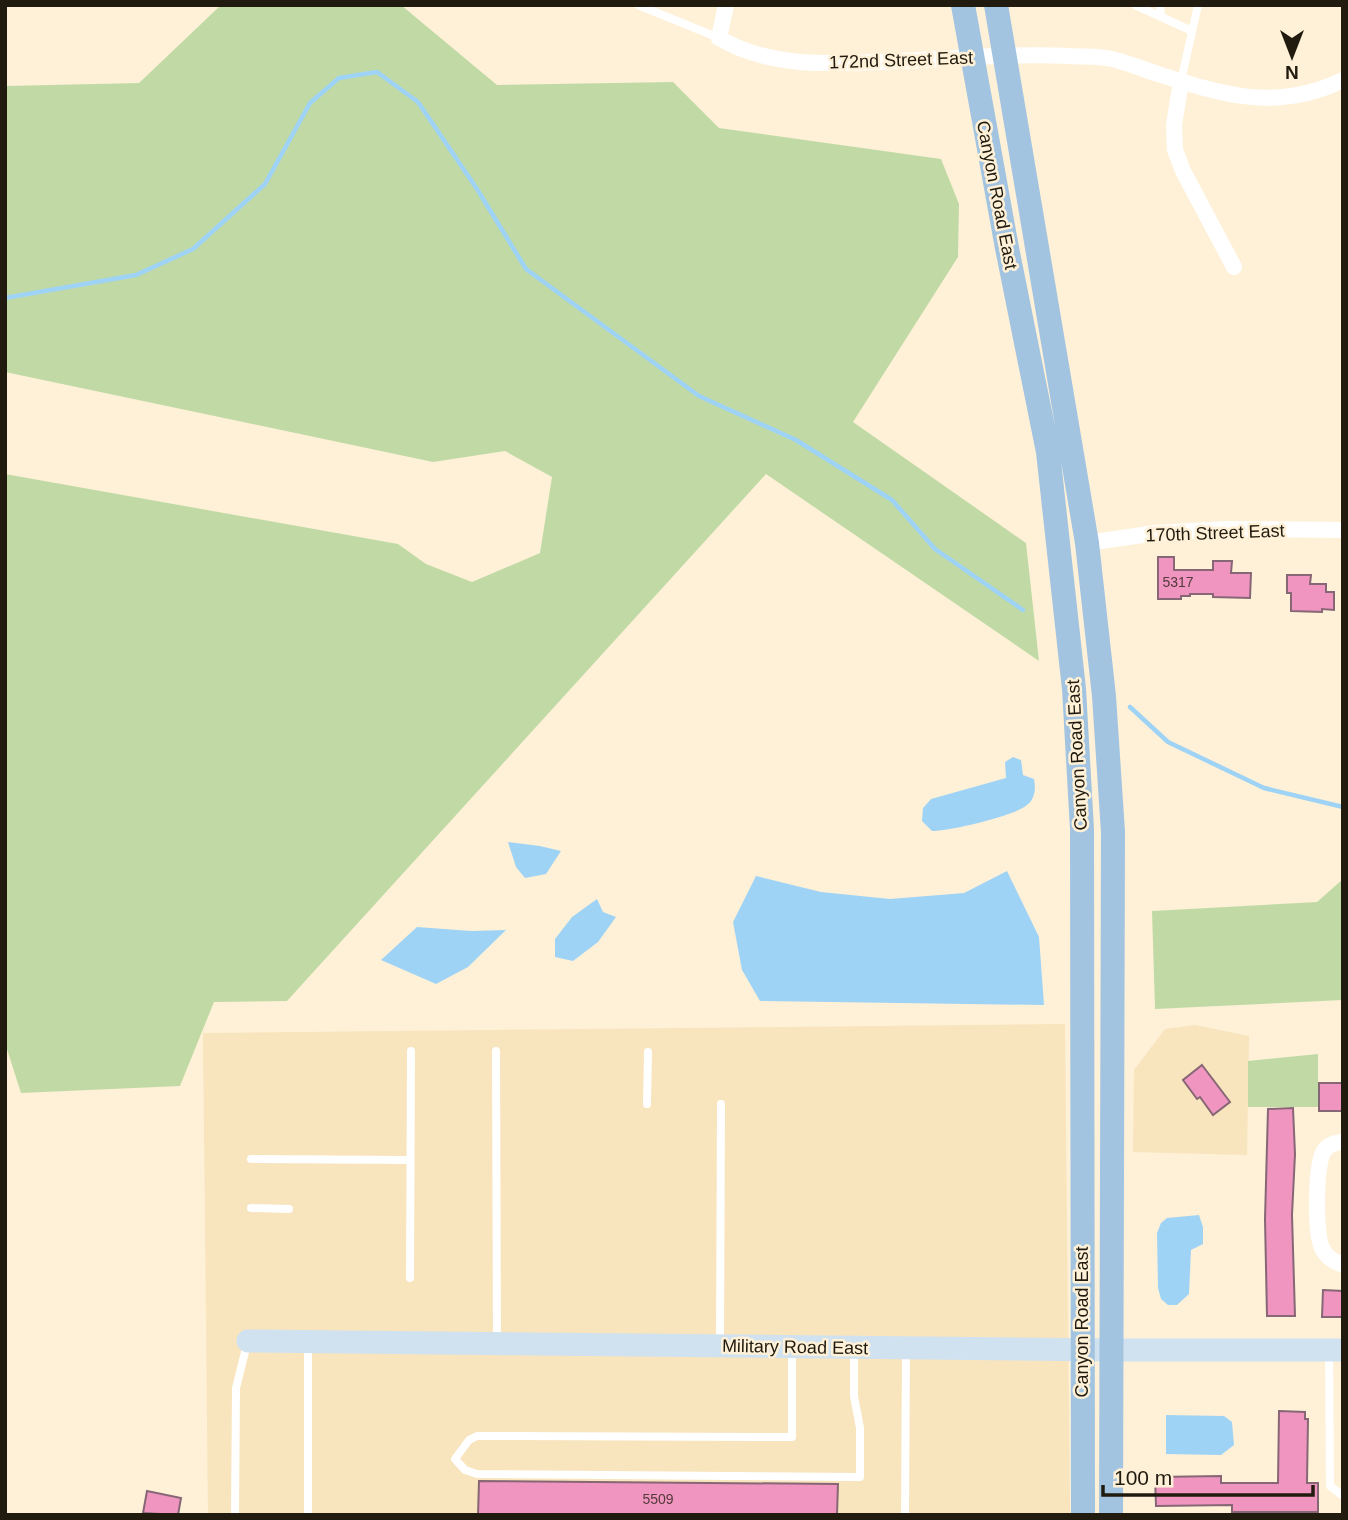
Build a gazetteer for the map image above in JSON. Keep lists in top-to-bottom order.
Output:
{
  "streets": {
    "main road": ["Canyon Road East"],
    "street": ["172nd Street East", "170th Street East", "Military Road East"]
  },
  "crossings": [
    ["172nd Street East", "Canyon Road East"],
    ["Canyon Road East", "170th Street East"],
    ["Canyon Road East", "Military Road East"]
  ],
  "house_numbers": ["5317", "5509"],
  "scale_bar": "100 m",
  "north": "bottom"
}
